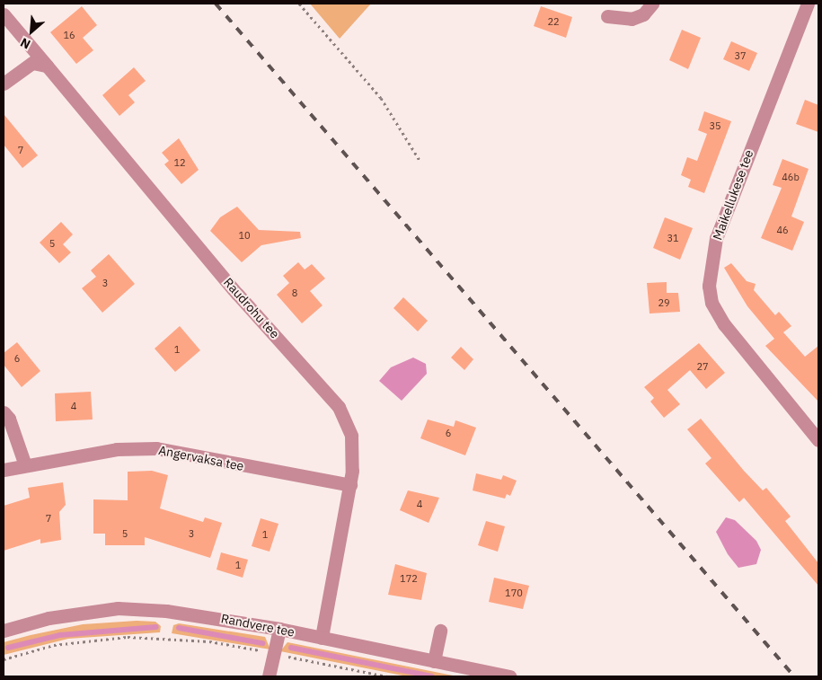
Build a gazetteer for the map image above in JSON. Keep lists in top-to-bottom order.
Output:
{
  "streets": {
    "street": [
      "Maikellukese tee",
      "Raudrohu tee",
      "Angervaksa tee",
      "Randvere tee"
    ]
  },
  "crossings": [
    ["Raudrohu tee", "Angervaksa tee"],
    ["Raudrohu tee", "Randvere tee"]
  ],
  "house_numbers": [
    "22",
    "16",
    "37",
    "35",
    "7",
    "12",
    "46b",
    "46",
    "10",
    "31",
    "5",
    "3",
    "8",
    "29",
    "1",
    "6",
    "27",
    "4",
    "6",
    "4",
    "7",
    "5",
    "3",
    "1",
    "1",
    "172",
    "170"
  ],
  "north": "bottom left"
}
